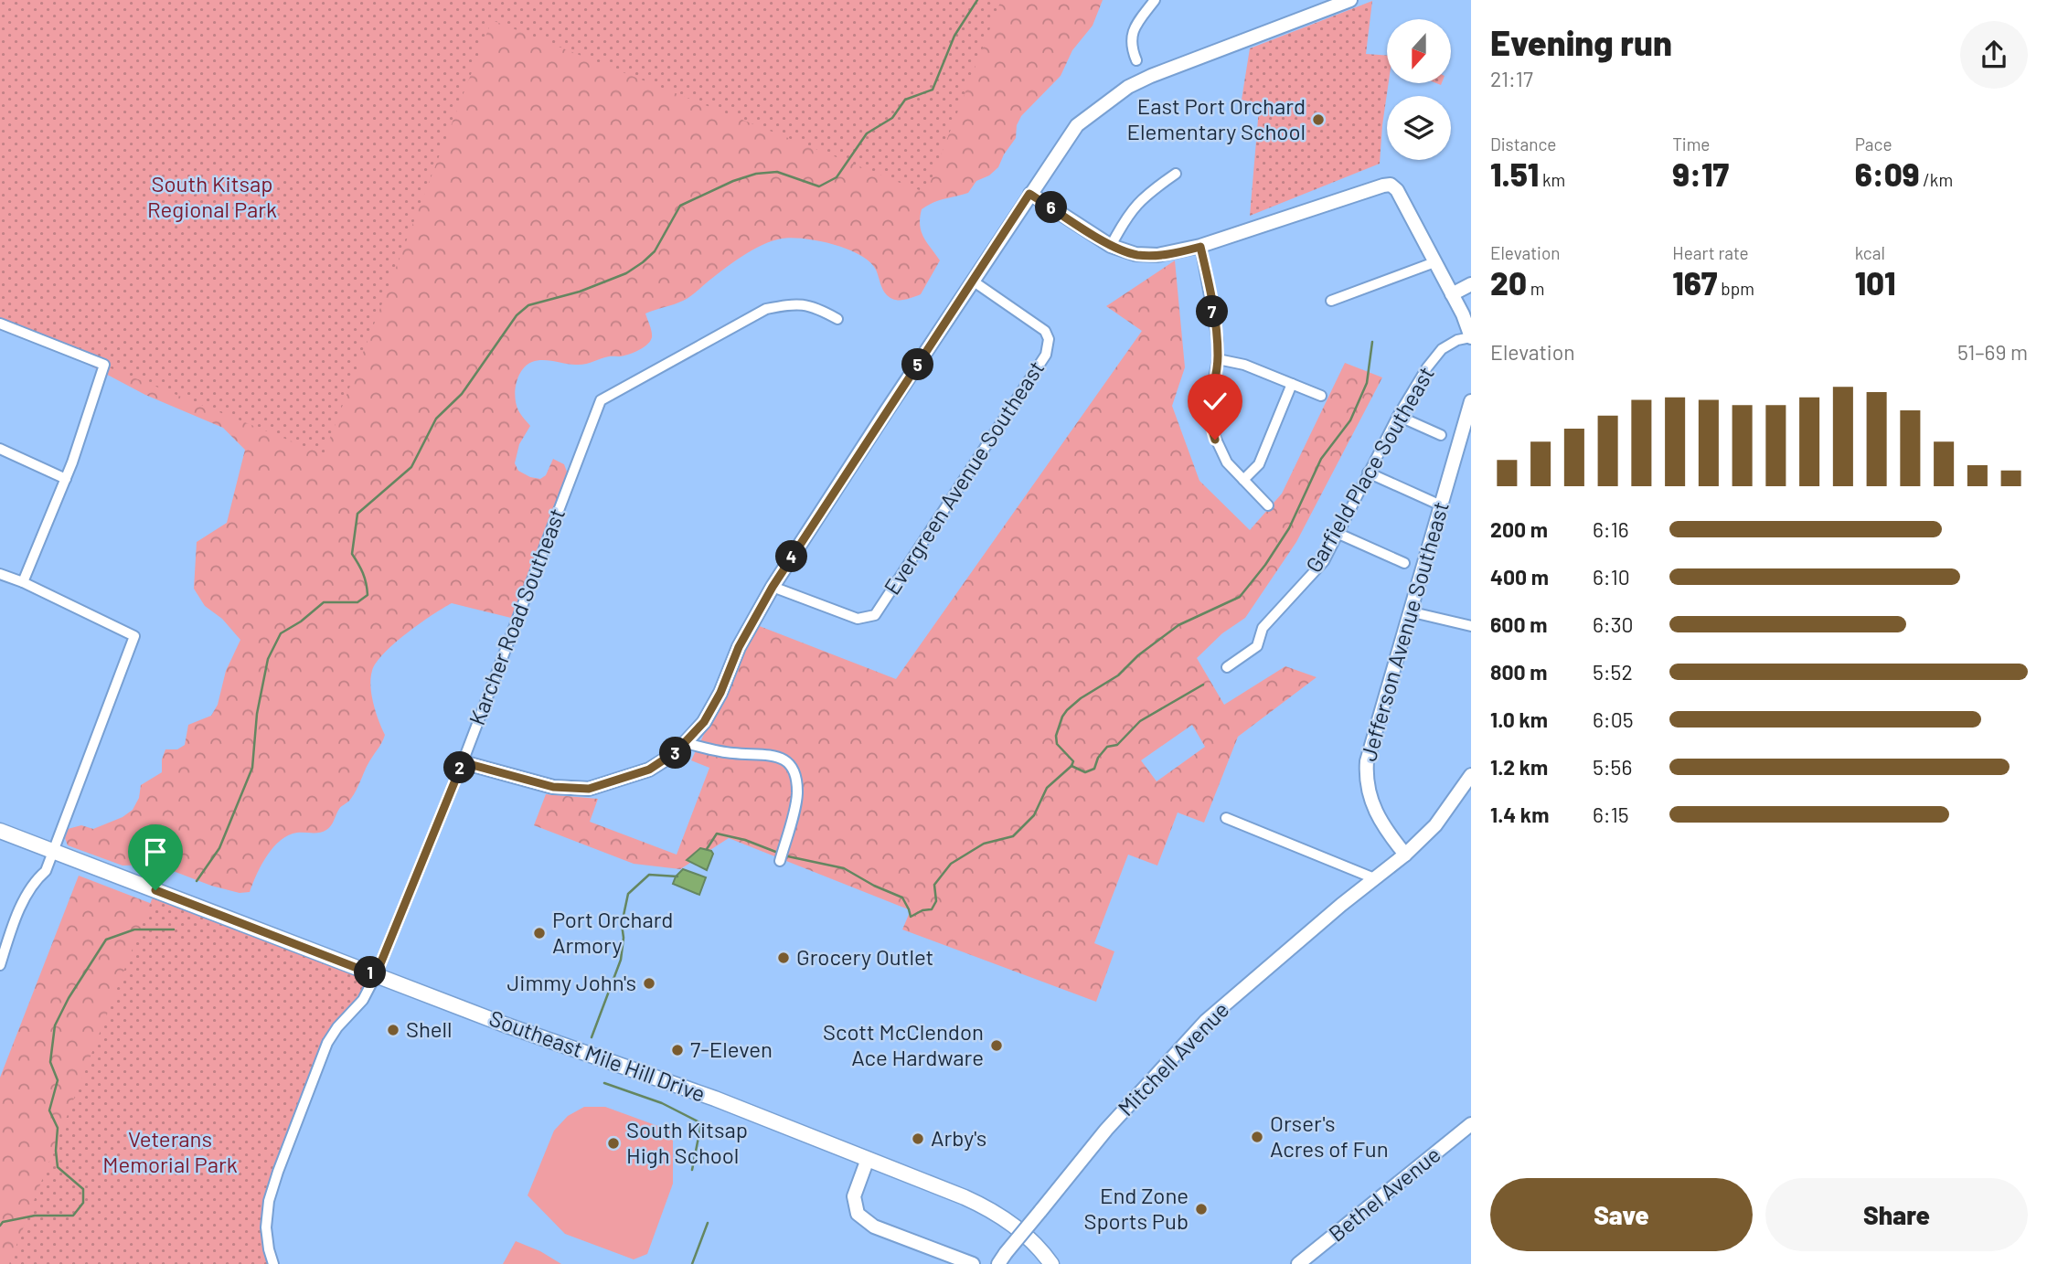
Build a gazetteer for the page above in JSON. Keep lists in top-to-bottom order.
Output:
{
  "streets": {
    "main road": ["Southeast Mile Hill Drive"],
    "street": [
      "Garfield Place Southeast",
      "Evergreen Avenue Southeast",
      "Karcher Road Southeast",
      "Jefferson Avenue Southeast",
      "Mitchell Avenue",
      "Bethel Avenue"
    ]
  },
  "crossings": [
    ["Karcher Road Southeast", "Southeast Mile Hill Drive"],
    ["Jefferson Avenue Southeast", "Mitchell Avenue"]
  ],
  "parks": ["South Kitsap Regional Park", "Veterans Memorial Park"],
  "places": [
    "East Port Orchard Elementary School",
    "Port Orchard Armory",
    "Grocery Outlet",
    "Jimmy John's",
    "Shell",
    "Scott McClendon Ace Hardware",
    "7-Eleven",
    "Orser's Acres of Fun",
    "Arby's",
    "South Kitsap High School",
    "End Zone Sports Pub"
  ],
  "north": "bottom",
  "page": {
    "heading": ["Evening run", "21:17"],
    "stats": [
      ["Distance", "1.51 km"],
      ["Time", "9:17"],
      ["Pace", "6:09 /km"],
      ["Elevation", "20 m"],
      ["Heart rate", "167 bpm"],
      ["kcal", "101"]
    ],
    "pins": [
      "6",
      "7",
      "5",
      "4",
      "3",
      "2",
      "1"
    ],
    "chart": ["Elevation", "51–69 m"],
    "list": [
      {
        "name": "200 m",
        "note": "6:16"
      },
      {
        "name": "400 m",
        "note": "6:10"
      },
      {
        "name": "600 m",
        "note": "6:30"
      },
      {
        "name": "800 m",
        "note": "5:52"
      },
      {
        "name": "1.0 km",
        "note": "6:05"
      },
      {
        "name": "1.2 km",
        "note": "5:56"
      },
      {
        "name": "1.4 km",
        "note": "6:15"
      }
    ],
    "buttons": ["Save", "Share"]
  }
}
